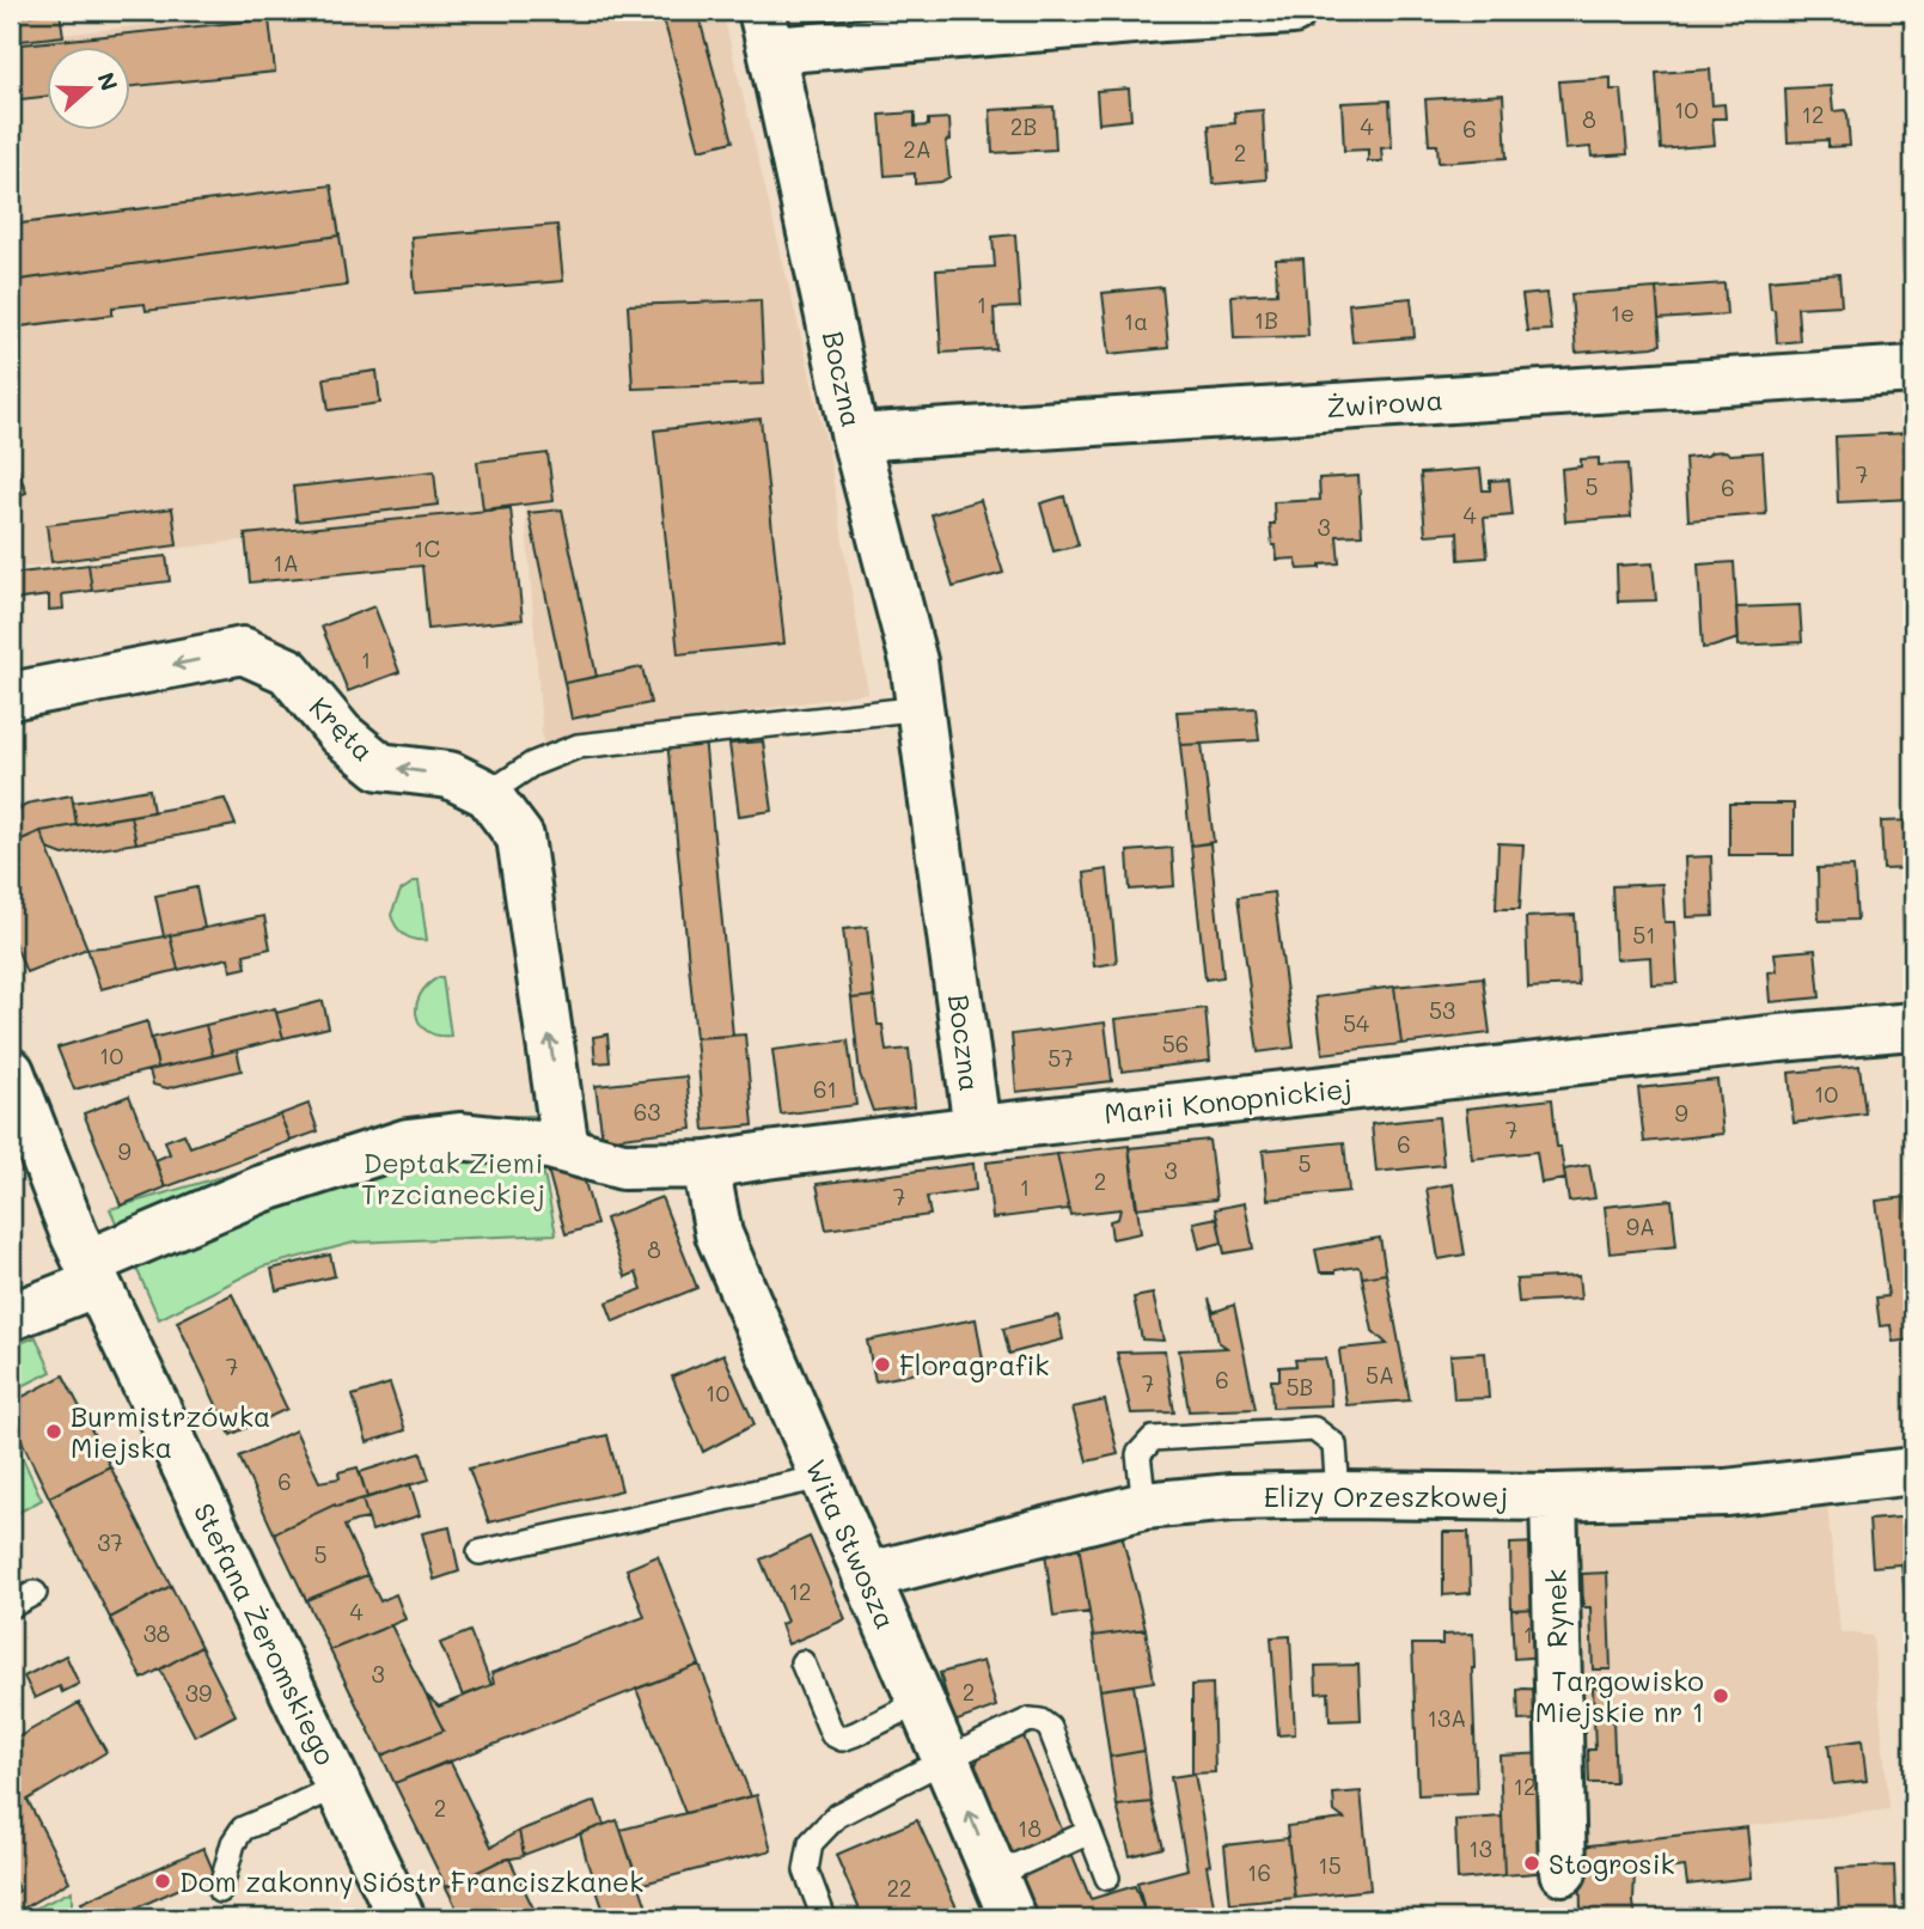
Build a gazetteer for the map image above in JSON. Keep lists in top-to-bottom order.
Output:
{
  "streets": {
    "street": [
      "Boczna",
      "Żwirowa",
      "Kręta",
      "Marii Konopnickiej",
      "Elizy Orzeszkowej",
      "Wita Stwosza",
      "Rynek",
      "Stefana Żeromskiego"
    ]
  },
  "crossings": [
    ["Boczna", "Żwirowa"],
    ["Boczna", "Marii Konopnickiej"],
    ["Kręta", "Marii Konopnickiej"],
    ["Marii Konopnickiej", "Wita Stwosza"],
    ["Marii Konopnickiej", "Stefana Żeromskiego"],
    ["Elizy Orzeszkowej", "Wita Stwosza"],
    ["Elizy Orzeszkowej", "Rynek"]
  ],
  "parks": ["Deptak Ziemi Trzcianeckiej"],
  "places": [
    "Floragrafik",
    "Burmistrzówka Miejska",
    "Targowisko Miejskie nr 1",
    "Stogrosik",
    "Dom zakonny Sióstr Franciszkanek"
  ],
  "house_numbers": [
    "10",
    "12",
    "8",
    "2B",
    "4",
    "6",
    "2A",
    "2",
    "1",
    "1e",
    "1B",
    "1a",
    "7",
    "5",
    "6",
    "4",
    "3",
    "1C",
    "1A",
    "1",
    "51",
    "53",
    "54",
    "56",
    "10",
    "57",
    "61",
    "10",
    "63",
    "9",
    "7",
    "6",
    "9",
    "5",
    "3",
    "2",
    "1",
    "7",
    "9A",
    "8",
    "7",
    "5A",
    "6",
    "7",
    "5B",
    "10",
    "6",
    "37",
    "5",
    "12",
    "4",
    "38",
    "1",
    "3",
    "2",
    "39",
    "13A",
    "12",
    "2",
    "18",
    "13",
    "15",
    "16",
    "22"
  ],
  "north": "right"
}
